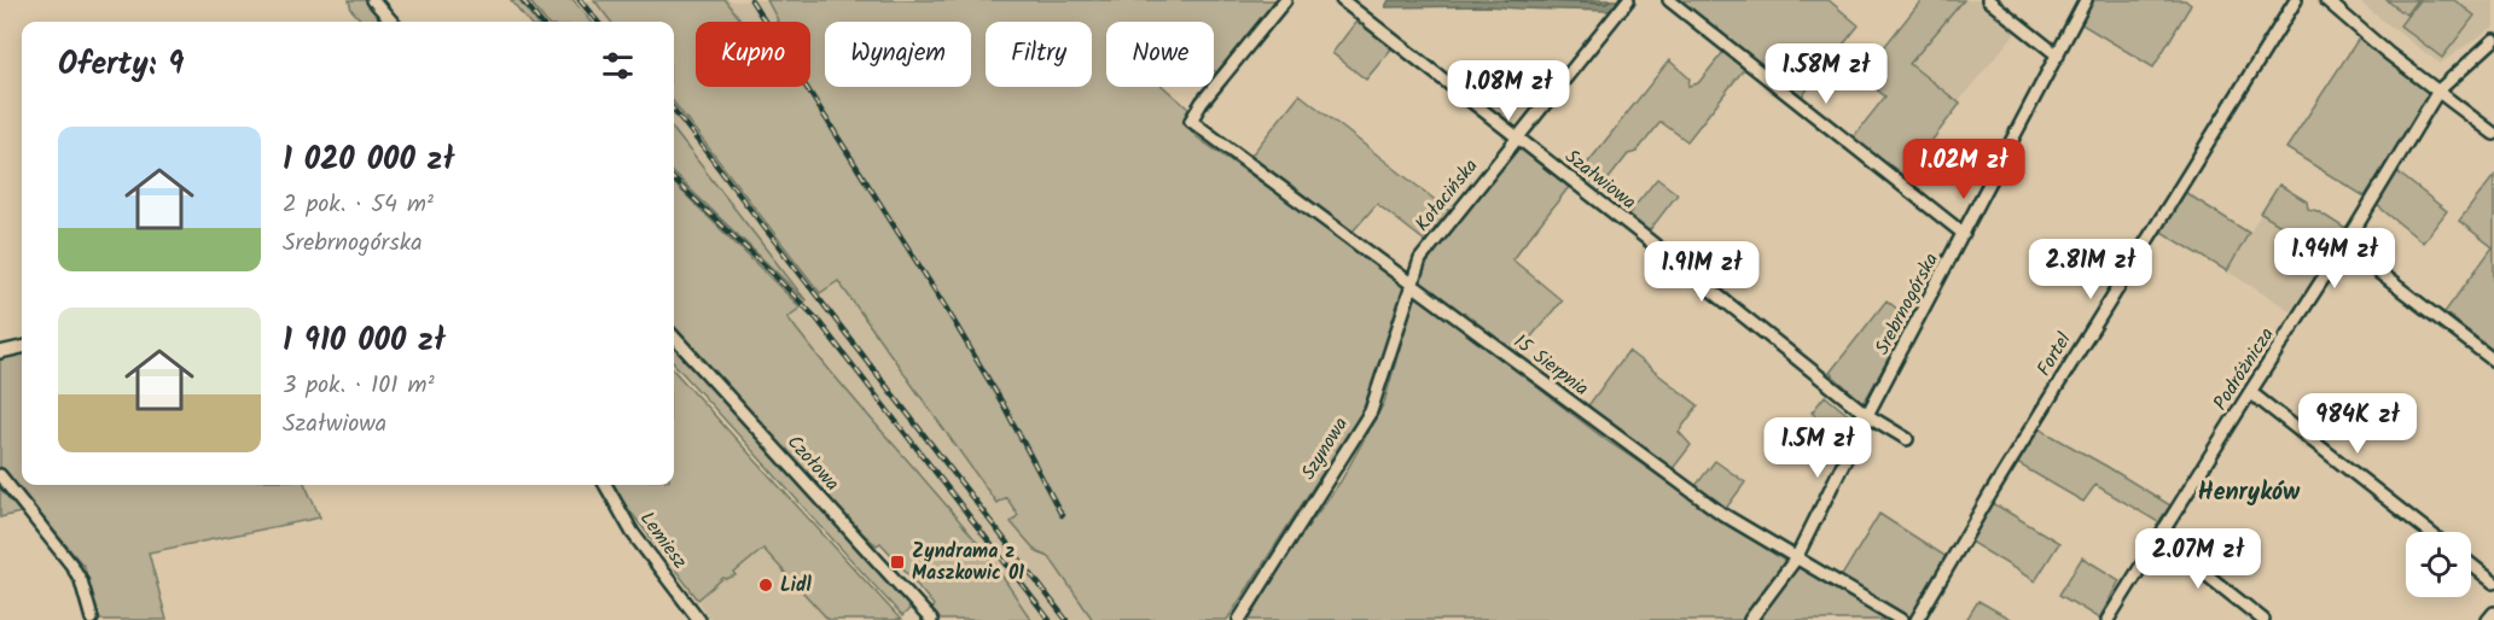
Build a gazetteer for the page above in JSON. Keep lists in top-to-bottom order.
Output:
{
  "streets": {
    "street": [
      "Szałwiowa",
      "Kołacińska",
      "Srebrnogórska",
      "Fortel",
      "15 Sierpnia",
      "Podróżnicza",
      "Szynowa",
      "Czołowa",
      "Lemiesz"
    ]
  },
  "crossings": [
    ["Szałwiowa", "Kołacińska"],
    ["Szałwiowa", "Srebrnogórska"],
    ["Kołacińska", "15 Sierpnia"],
    ["Kołacińska", "Szynowa"],
    ["Srebrnogórska", "15 Sierpnia"],
    ["15 Sierpnia", "Szynowa"]
  ],
  "districts": ["Henryków"],
  "places": {
    "transit": ["Zyndrama z Maszkowic 01"],
    "other": ["Lidl"]
  },
  "page": {
    "chip": [
      "Kupno",
      "Wynajem",
      "Filtry",
      "Nowe"
    ],
    "heading": "Oferty: 9",
    "price": [
      "1.58M zł",
      "1.08M zł",
      "1.02M zł",
      "1.94M zł",
      "2.81M zł",
      "1.91M zł",
      "984K zł",
      "1.5M zł",
      "2.07M zł"
    ],
    "list": [
      {
        "name": "1 020 000 zł",
        "note": "2 pok. · 54 m² · Srebrnogórska"
      },
      {
        "name": "1 910 000 zł",
        "note": "3 pok. · 101 m² · Szałwiowa"
      }
    ]
  }
}
